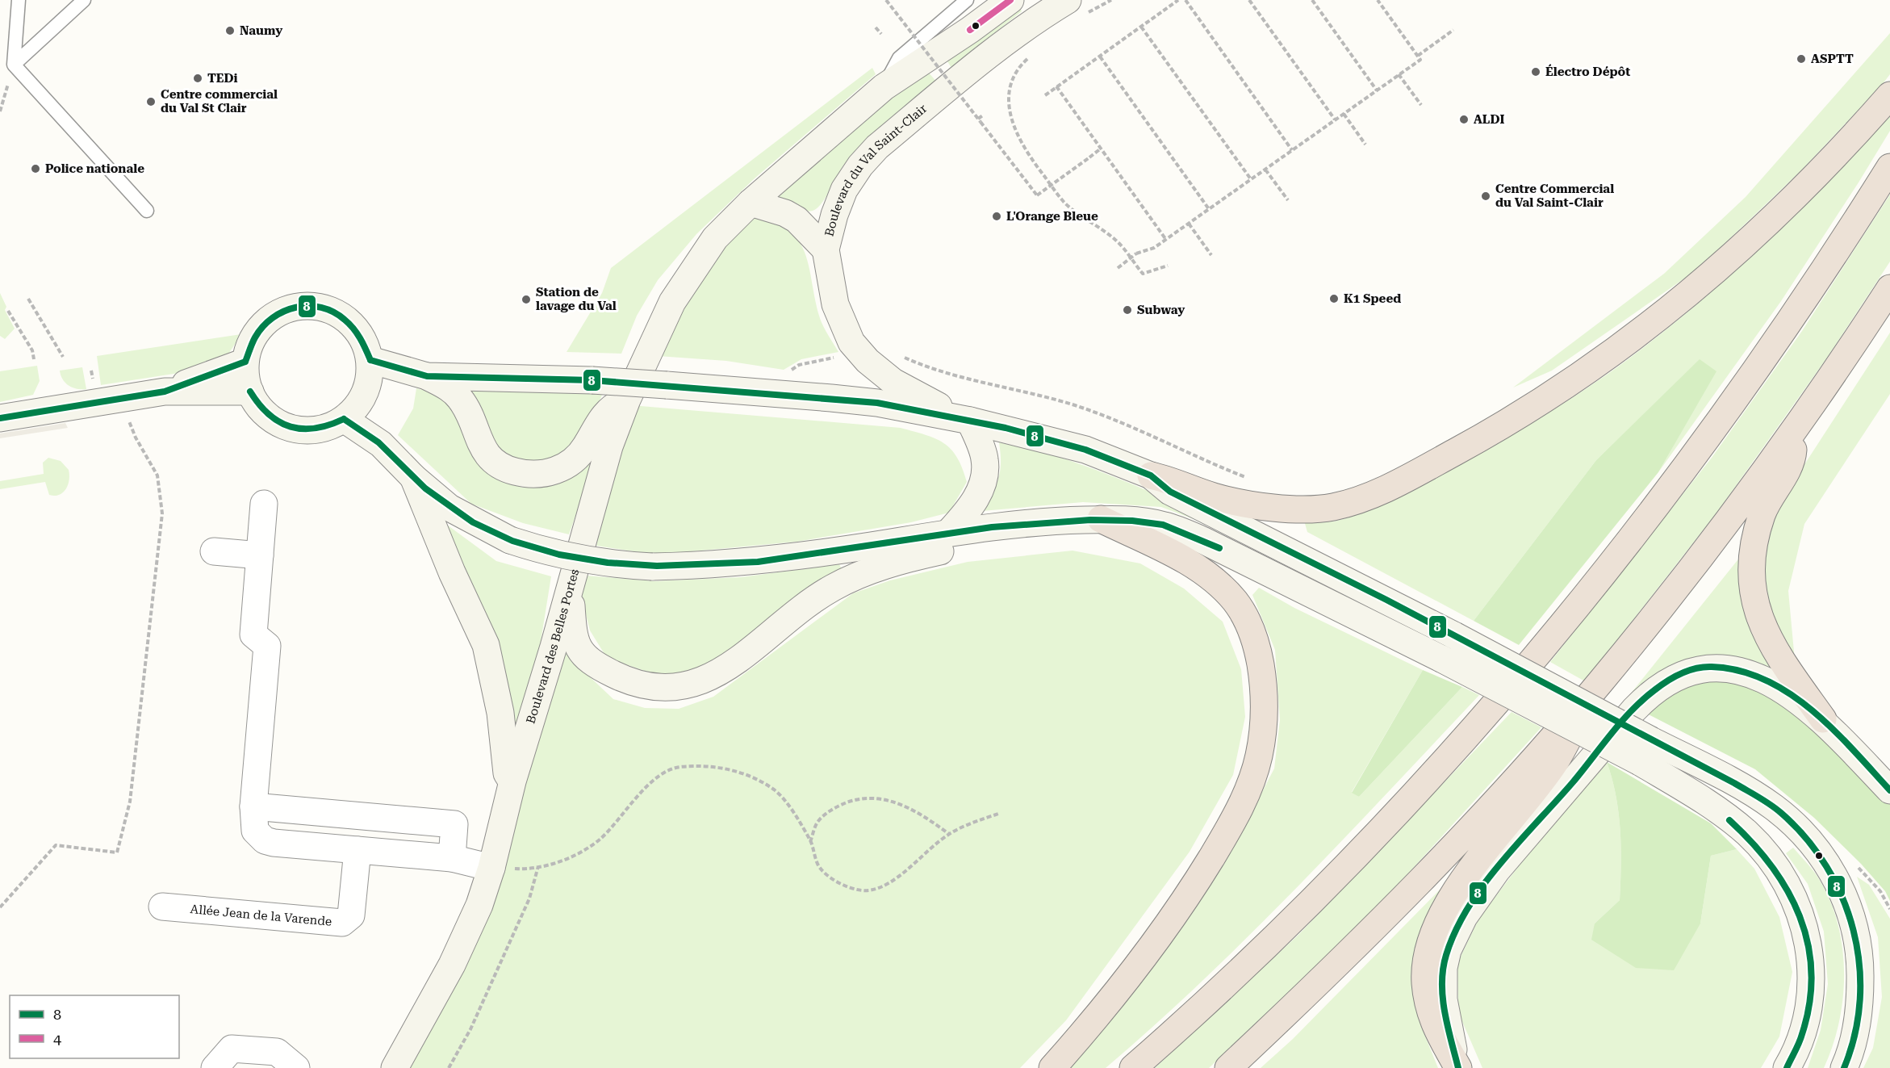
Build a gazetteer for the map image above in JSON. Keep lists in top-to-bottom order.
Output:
{
  "streets": {
    "main road": ["Boulevard du Val Saint-Clair", "Boulevard des Belles Portes"],
    "street": ["Allée Jean de la Varende"]
  },
  "places": [
    "Naumy",
    "ASPTT",
    "Électro Dépôt",
    "TEDi",
    "Centre commercial du Val St Clair",
    "ALDI",
    "Police nationale",
    "Centre Commercial du Val Saint-Clair",
    "L'Orange Bleue",
    "K1 Speed",
    "Station de lavage du Val",
    "Subway"
  ],
  "lines": ["transit line 4", "transit line 8"],
  "legend": ["8", "4"]
}
